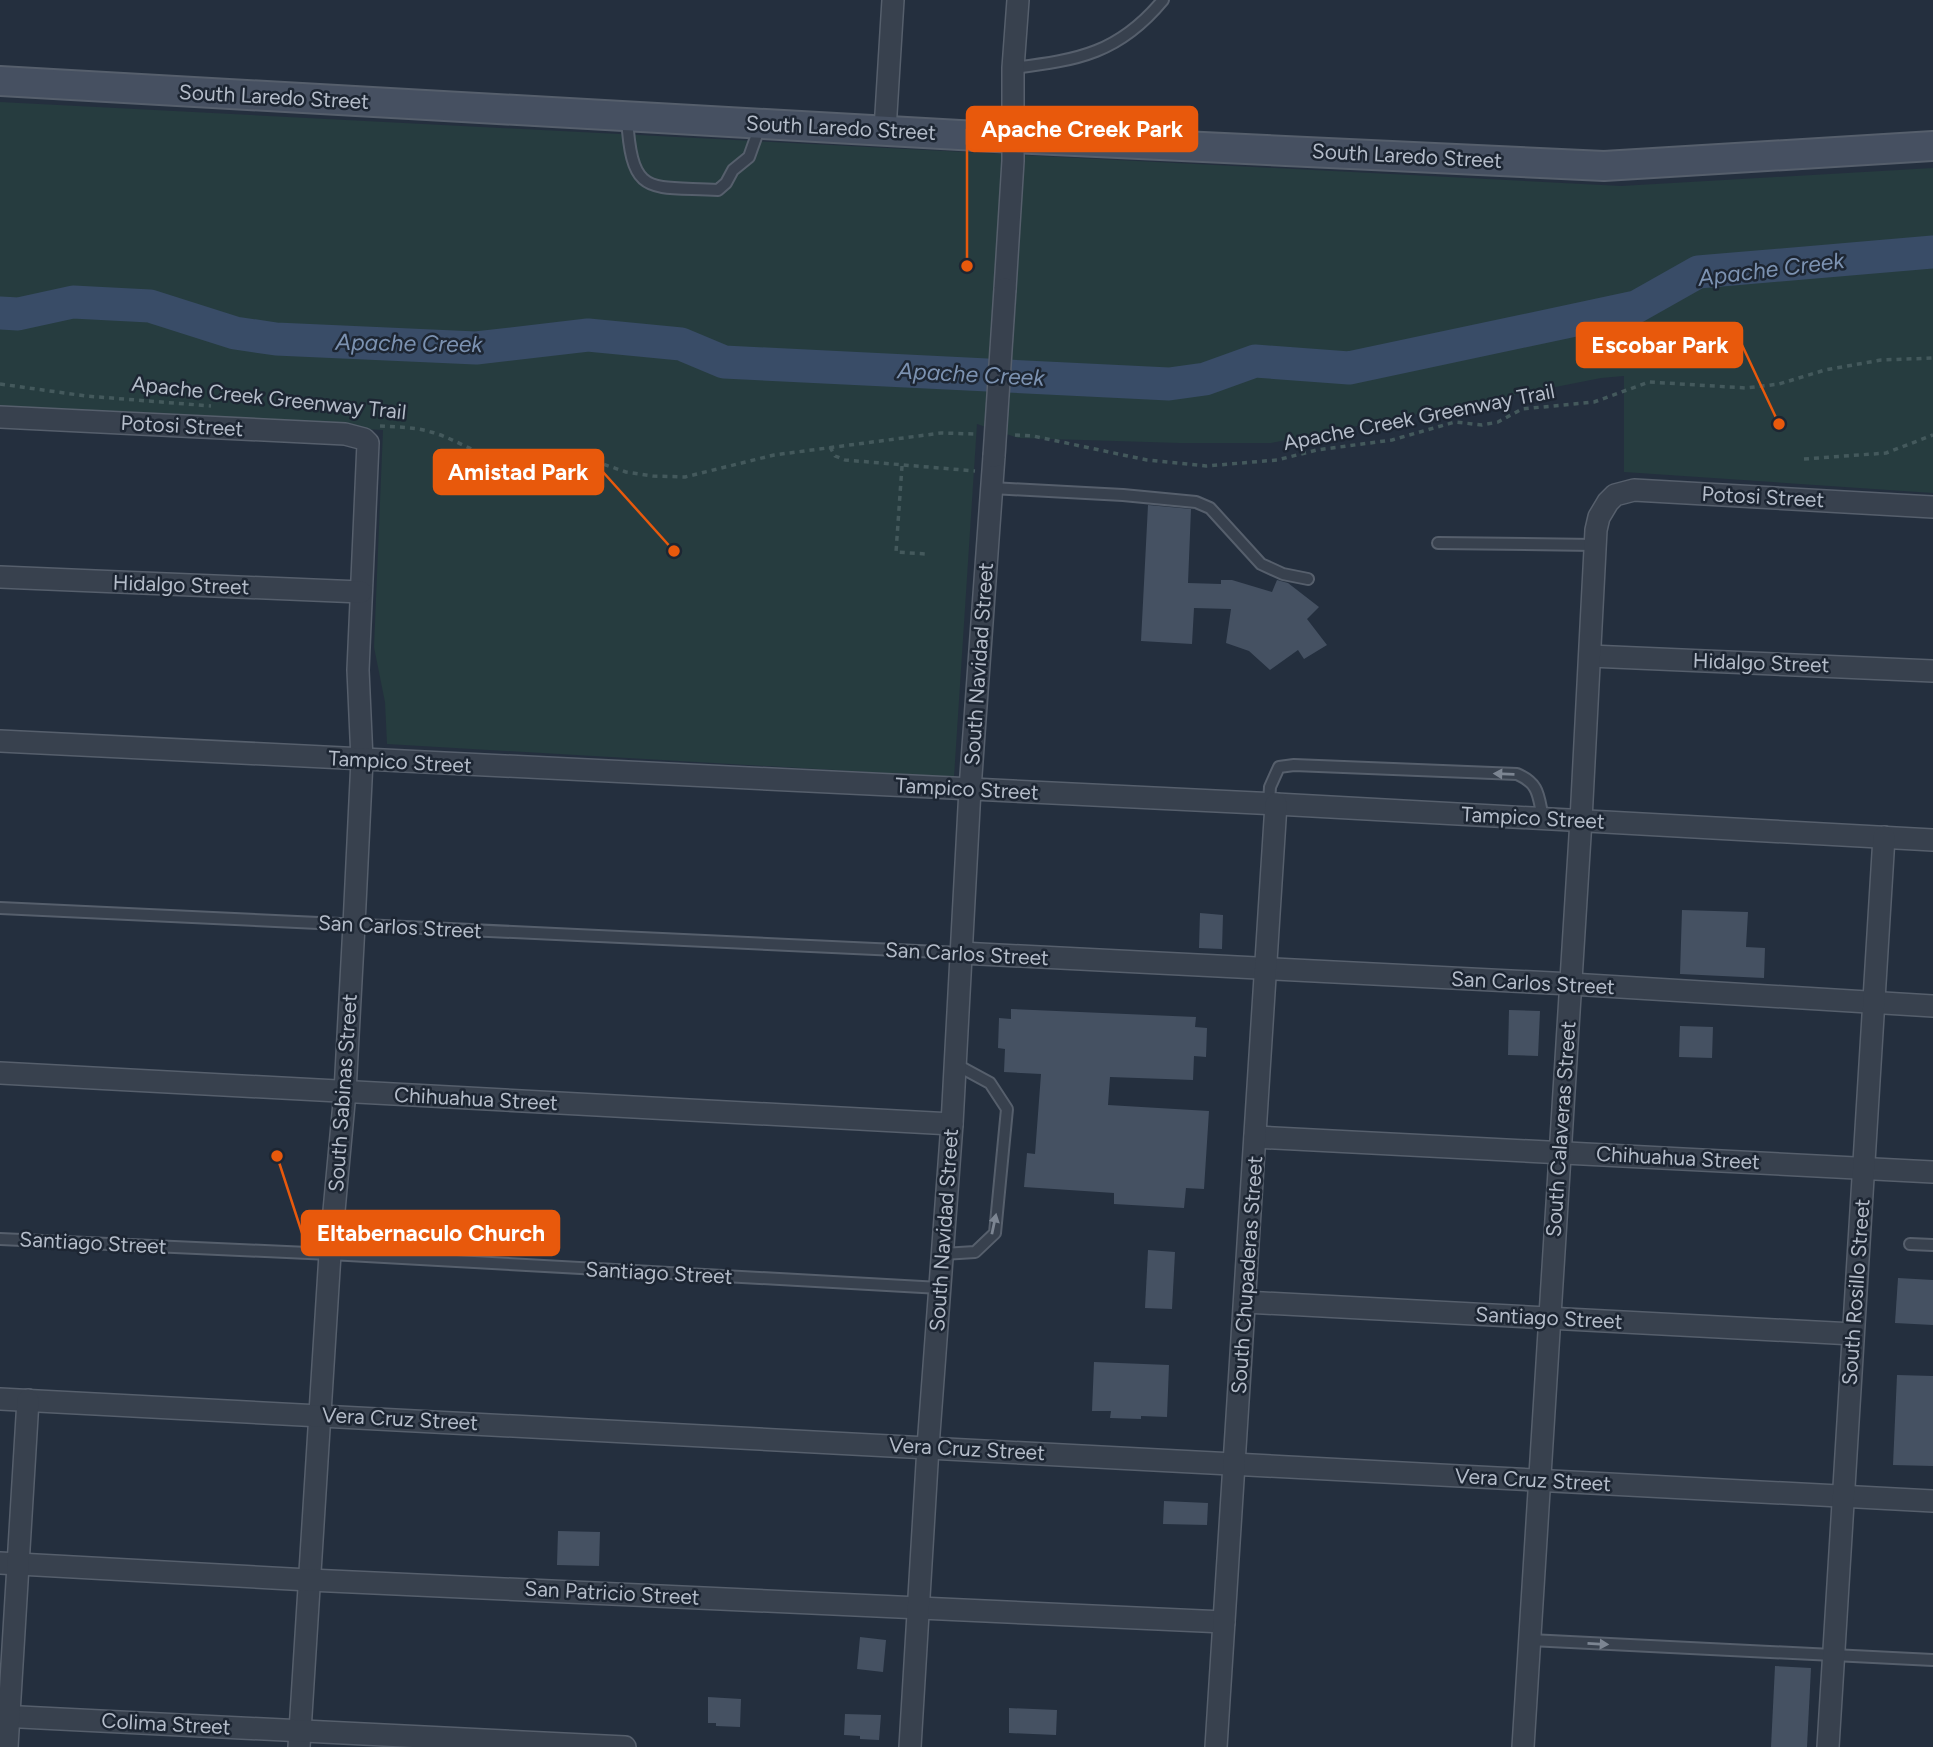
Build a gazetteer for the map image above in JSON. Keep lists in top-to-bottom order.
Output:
{
  "streets": {
    "main road": ["South Laredo Street"],
    "street": [
      "Potosi Street",
      "Hidalgo Street",
      "South Navidad Street",
      "Tampico Street",
      "San Carlos Street",
      "South Sabinas Street",
      "Chihuahua Street",
      "South Calaveras Street",
      "Santiago Street",
      "South Chupaderas Street",
      "South Rosillo Street",
      "Vera Cruz Street",
      "San Patricio Street",
      "Colima Street"
    ],
    "path": ["Apache Creek Greenway Trail"]
  },
  "crossings": [
    ["South Laredo Street", "South Navidad Street"],
    ["Apache Creek Greenway Trail", "Potosi Street"],
    ["Apache Creek Greenway Trail", "South Sabinas Street"],
    ["Potosi Street", "South Sabinas Street"],
    ["Potosi Street", "South Calaveras Street"],
    ["Hidalgo Street", "South Sabinas Street"],
    ["Hidalgo Street", "South Calaveras Street"],
    ["South Navidad Street", "Tampico Street"],
    ["South Navidad Street", "San Carlos Street"],
    ["South Navidad Street", "Chihuahua Street"],
    ["South Navidad Street", "Santiago Street"],
    ["South Navidad Street", "Vera Cruz Street"],
    ["South Navidad Street", "San Patricio Street"],
    ["Tampico Street", "South Sabinas Street"],
    ["Tampico Street", "South Calaveras Street"],
    ["Tampico Street", "South Chupaderas Street"],
    ["Tampico Street", "South Rosillo Street"],
    ["San Carlos Street", "South Sabinas Street"],
    ["San Carlos Street", "South Calaveras Street"],
    ["San Carlos Street", "South Chupaderas Street"],
    ["San Carlos Street", "South Rosillo Street"],
    ["South Sabinas Street", "Chihuahua Street"],
    ["South Sabinas Street", "Santiago Street"],
    ["South Sabinas Street", "Vera Cruz Street"],
    ["South Sabinas Street", "San Patricio Street"],
    ["South Sabinas Street", "Colima Street"],
    ["Chihuahua Street", "South Calaveras Street"],
    ["Chihuahua Street", "South Chupaderas Street"],
    ["Chihuahua Street", "South Rosillo Street"],
    ["South Calaveras Street", "Santiago Street"],
    ["South Calaveras Street", "Vera Cruz Street"],
    ["Santiago Street", "South Chupaderas Street"],
    ["Santiago Street", "South Rosillo Street"],
    ["South Chupaderas Street", "Vera Cruz Street"],
    ["South Chupaderas Street", "San Patricio Street"],
    ["South Rosillo Street", "Vera Cruz Street"]
  ],
  "water": ["Apache Creek"],
  "places": [
    "Apache Creek Park",
    "Escobar Park",
    "Amistad Park",
    "Eltabernaculo Church"
  ]
}
